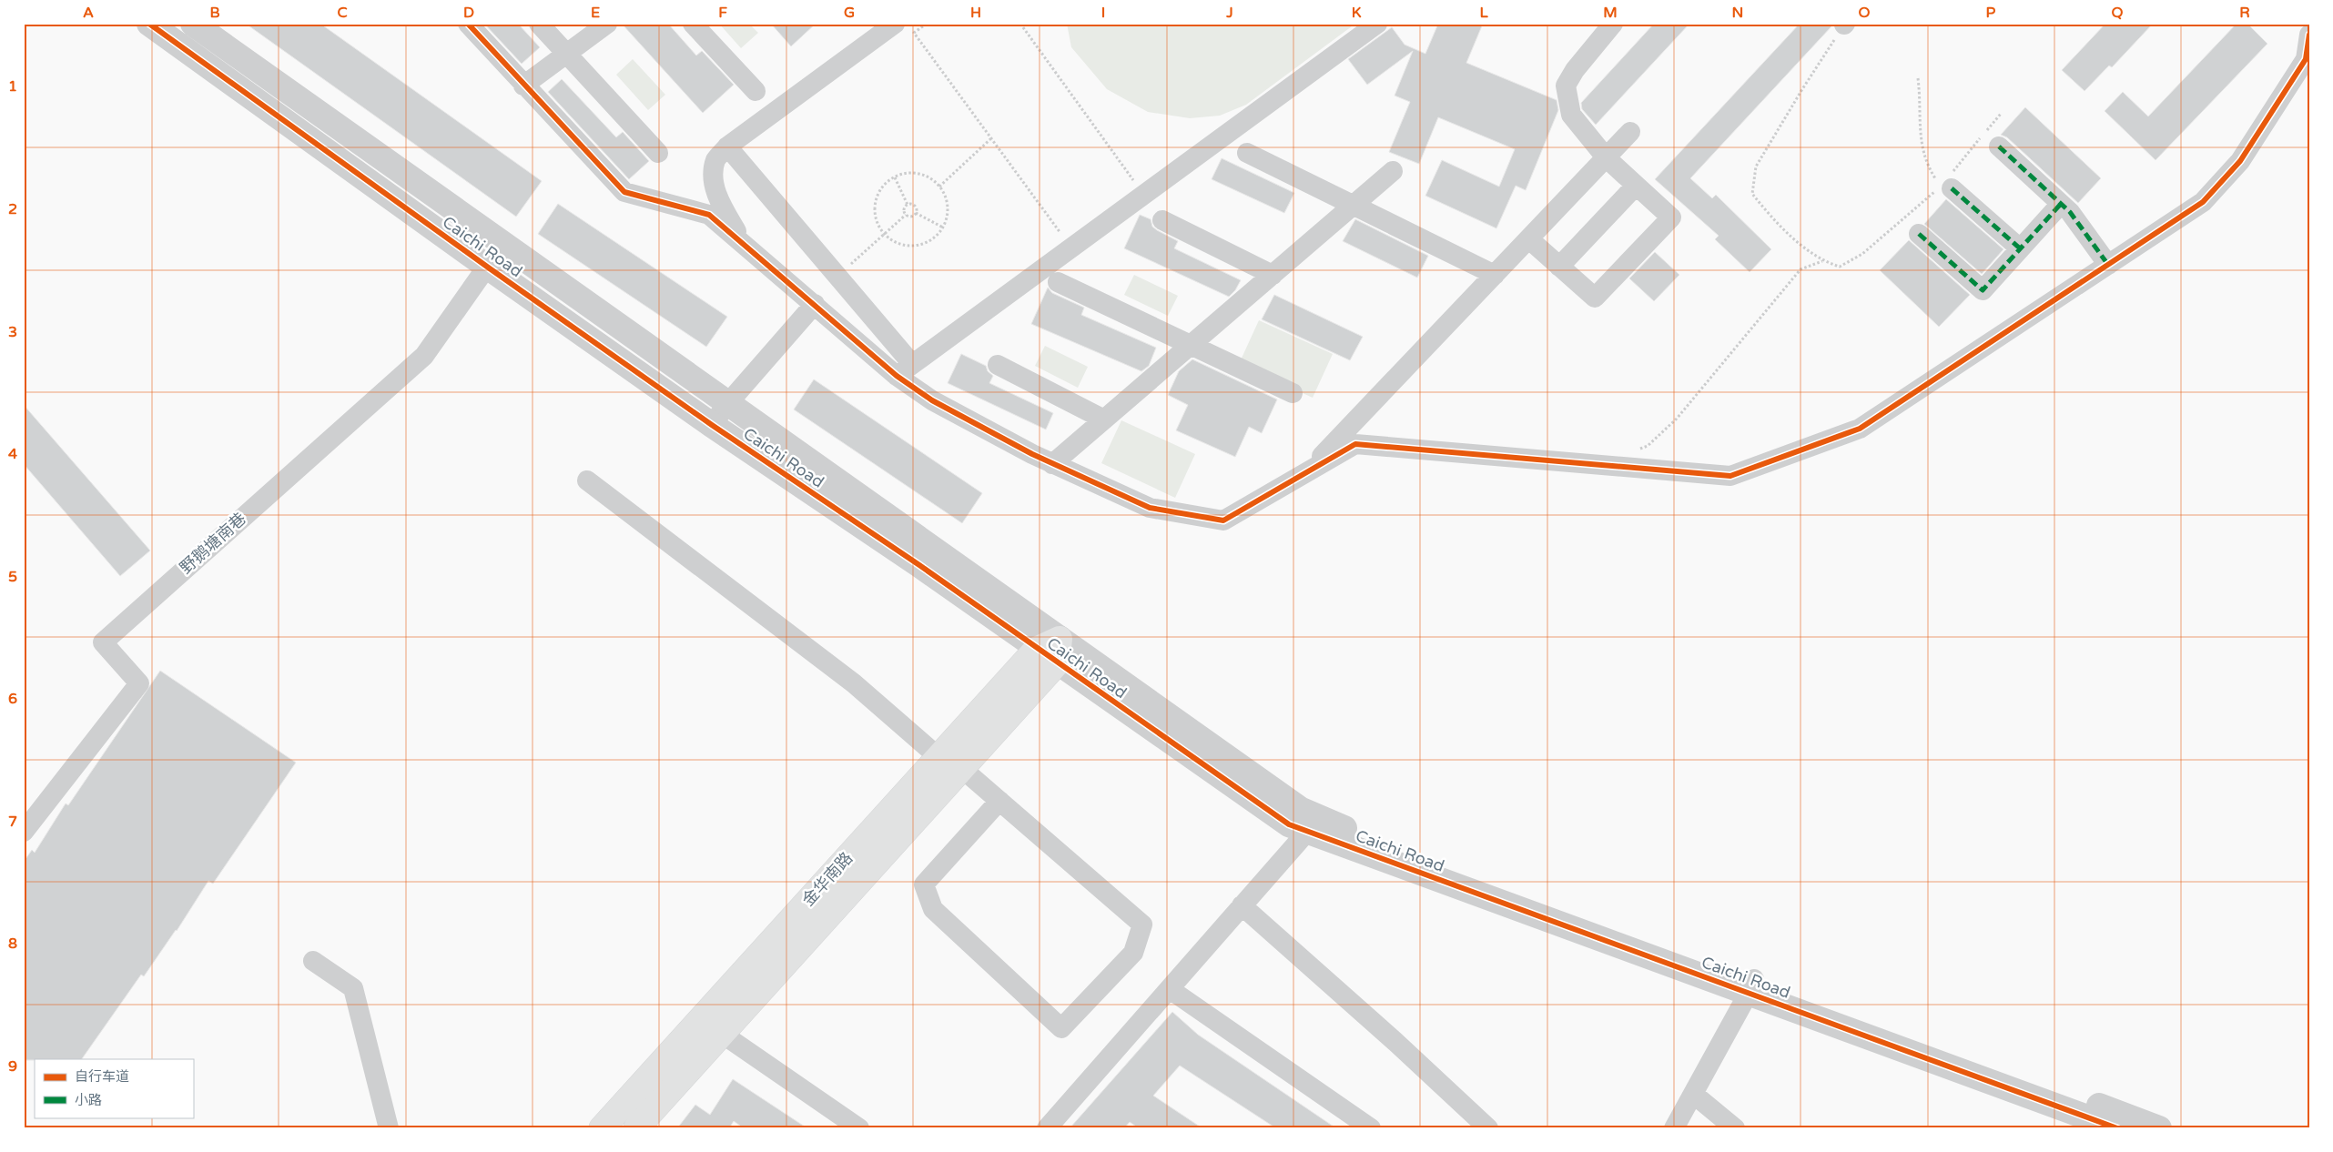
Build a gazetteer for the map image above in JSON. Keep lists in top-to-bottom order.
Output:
{
  "streets": {
    "main road": ["金华南路"],
    "street": ["Caichi Road", "野鹅塘南巷"]
  },
  "crossings": [
    ["Caichi Road", "野鹅塘南巷"],
    ["Caichi Road", "金华南路"]
  ],
  "legend": ["自行车道", "小路"],
  "grid": {
    "columns": [
      "A",
      "B",
      "C",
      "D",
      "E",
      "F",
      "G",
      "H",
      "I",
      "J",
      "K",
      "L",
      "M",
      "N",
      "O",
      "P",
      "Q",
      "R"
    ],
    "rows": [
      "1",
      "2",
      "3",
      "4",
      "5",
      "6",
      "7",
      "8",
      "9"
    ]
  }
}
